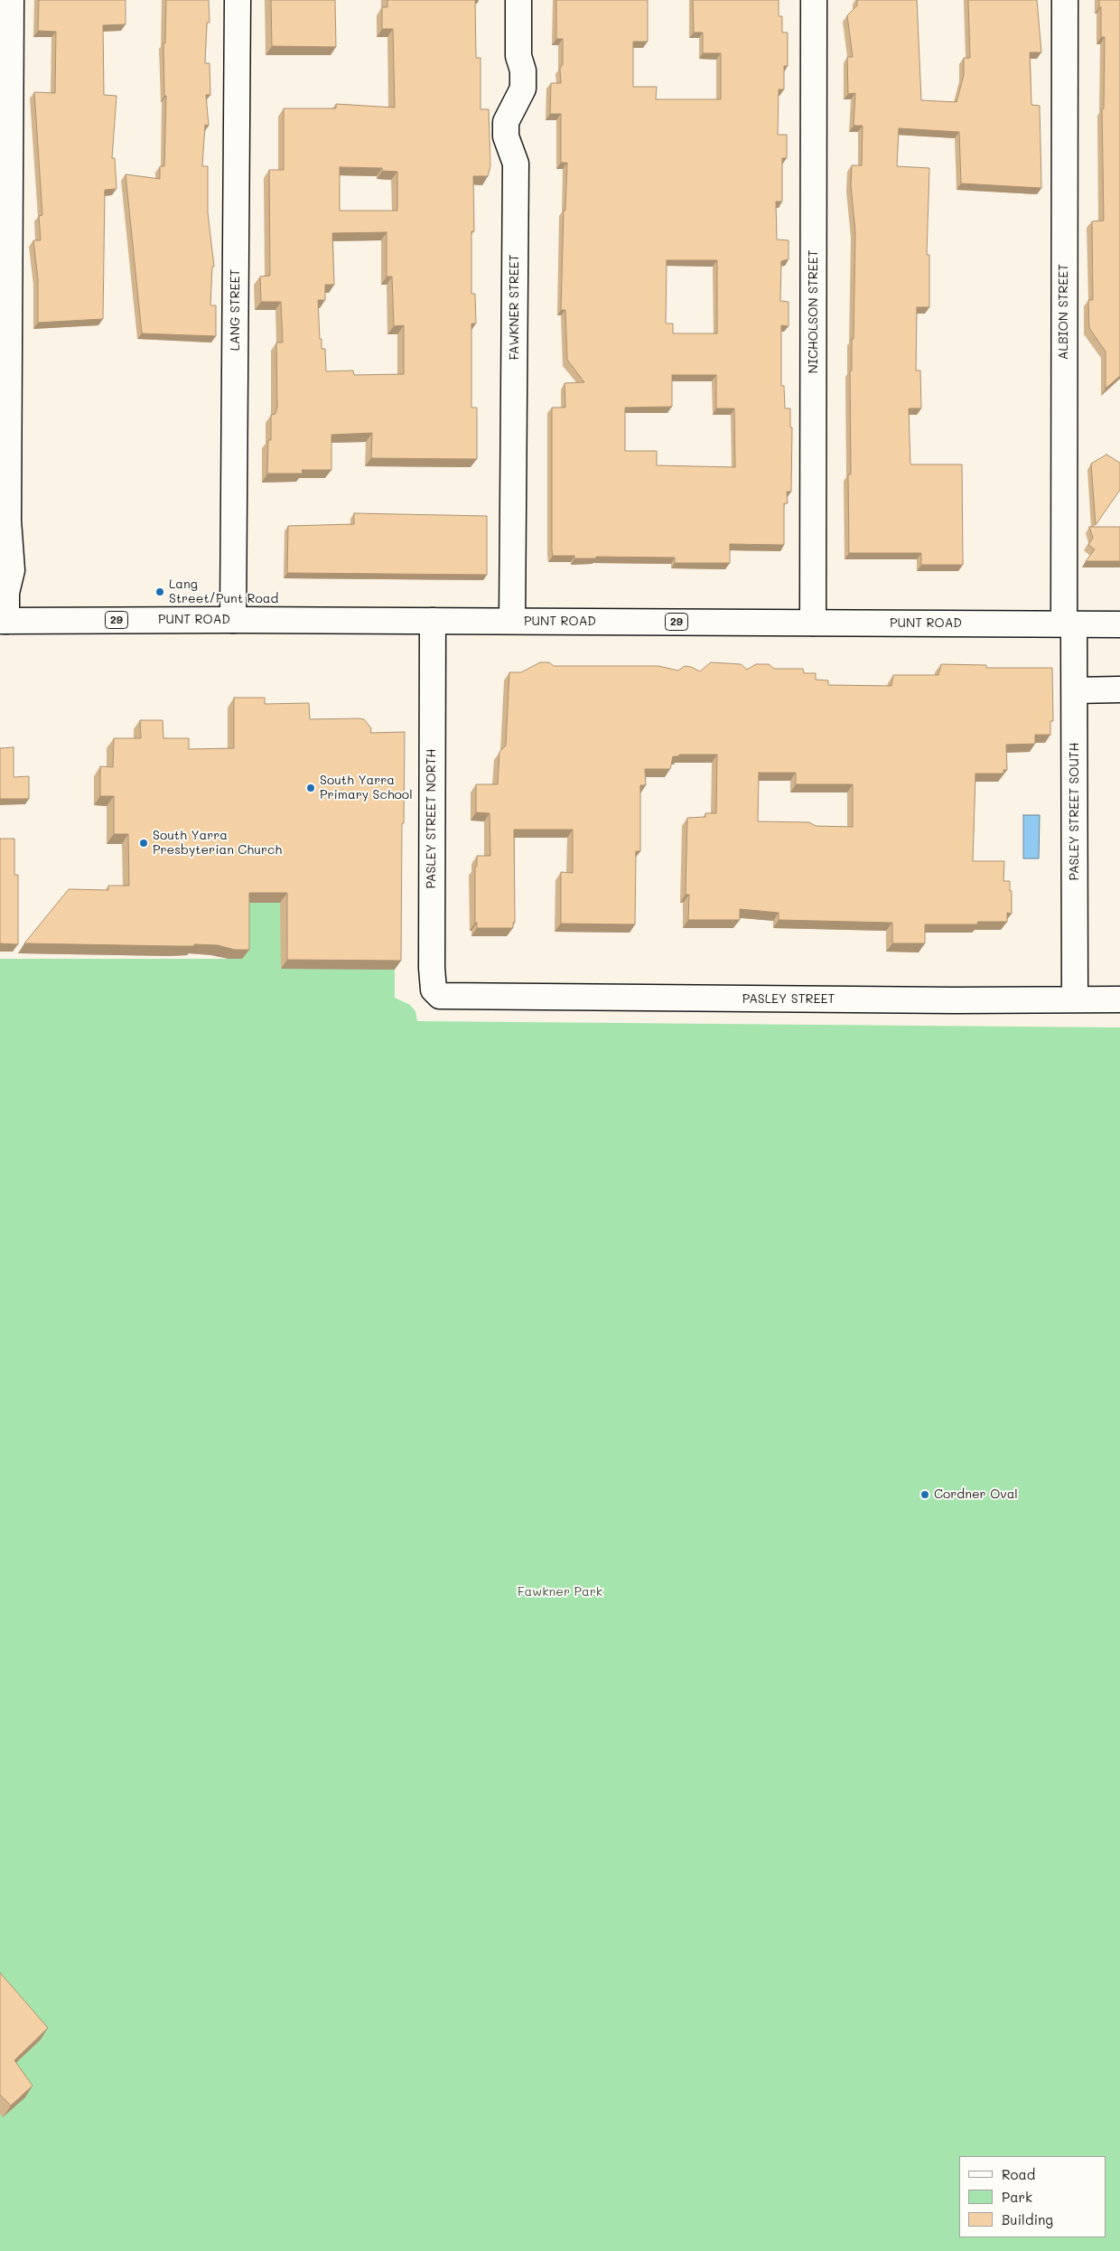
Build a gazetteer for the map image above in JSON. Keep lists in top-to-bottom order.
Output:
{
  "streets": {
    "main road": [
      "FAWKNER STREET",
      "LANG STREET",
      "NICHOLSON STREET",
      "ALBION STREET",
      "29",
      "PUNT ROAD",
      "PASLEY STREET SOUTH",
      "PASLEY STREET NORTH",
      "PASLEY STREET"
    ]
  },
  "crossings": [
    ["FAWKNER STREET", "PUNT ROAD"],
    ["LANG STREET", "PUNT ROAD"],
    ["NICHOLSON STREET", "PUNT ROAD"],
    ["ALBION STREET", "PUNT ROAD"],
    ["ALBION STREET", "PASLEY STREET SOUTH"],
    ["PUNT ROAD", "PASLEY STREET SOUTH"],
    ["PUNT ROAD", "PASLEY STREET NORTH"],
    ["PASLEY STREET SOUTH", "PASLEY STREET"],
    ["PASLEY STREET NORTH", "PASLEY STREET"]
  ],
  "parks": ["Fawkner Park"],
  "places": [
    "Lang Street/Punt Road",
    "South Yarra Primary School",
    "South Yarra Presbyterian Church",
    "Cordner Oval"
  ],
  "legend": ["Road", "Park", "Building"]
}
